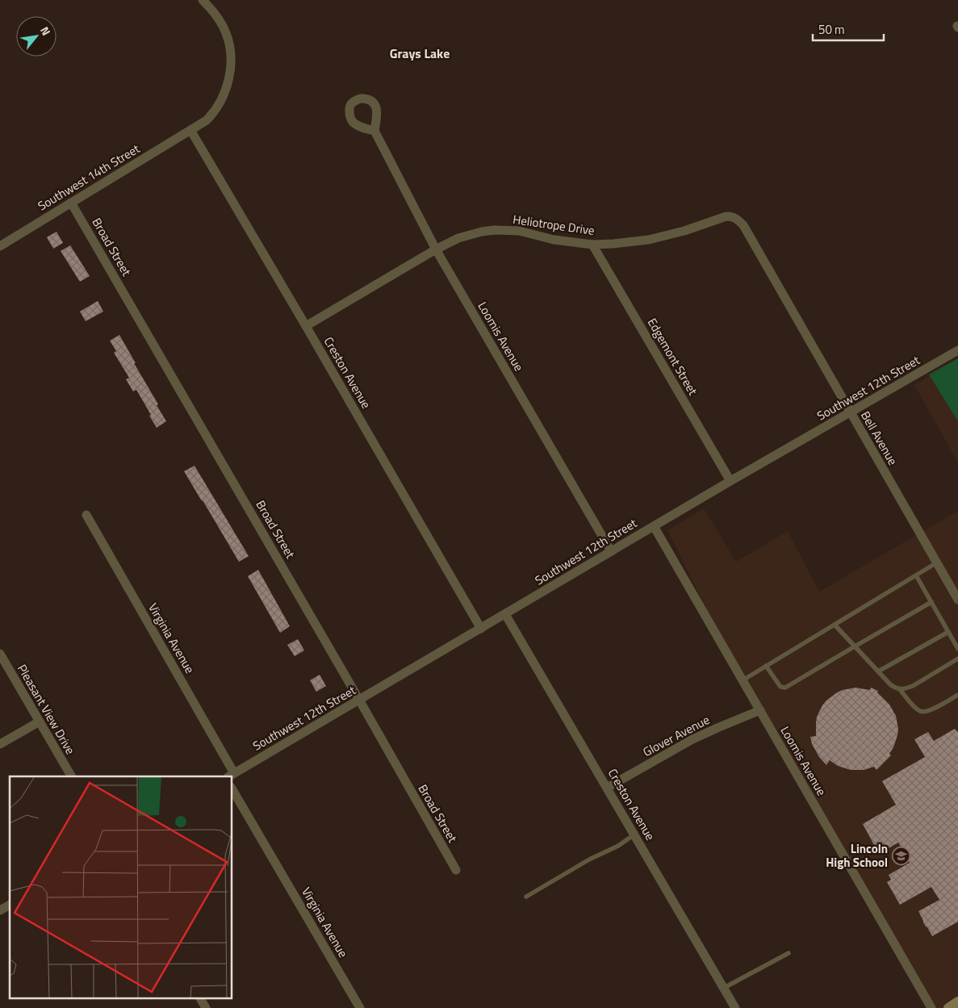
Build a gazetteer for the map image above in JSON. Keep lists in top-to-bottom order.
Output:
{
  "streets": {
    "street": [
      "Southwest 14th Street",
      "Heliotrope Drive",
      "Broad Street",
      "Loomis Avenue",
      "Edgemont Street",
      "Creston Avenue",
      "Southwest 12th Street",
      "Bell Avenue",
      "Virginia Avenue",
      "Pleasant View Drive",
      "Glover Avenue"
    ]
  },
  "crossings": [
    ["Southwest 14th Street", "Broad Street"],
    ["Southwest 14th Street", "Creston Avenue"],
    ["Heliotrope Drive", "Loomis Avenue"],
    ["Heliotrope Drive", "Edgemont Street"],
    ["Heliotrope Drive", "Creston Avenue"],
    ["Heliotrope Drive", "Bell Avenue"],
    ["Broad Street", "Southwest 12th Street"],
    ["Loomis Avenue", "Southwest 12th Street"],
    ["Loomis Avenue", "Glover Avenue"],
    ["Edgemont Street", "Southwest 12th Street"],
    ["Creston Avenue", "Southwest 12th Street"],
    ["Creston Avenue", "Glover Avenue"],
    ["Southwest 12th Street", "Bell Avenue"],
    ["Southwest 12th Street", "Virginia Avenue"]
  ],
  "districts": ["Grays Lake"],
  "places": {
    "school or university": ["Lincoln High School"]
  },
  "scale_bar": "50 m",
  "north": "top right"
}
